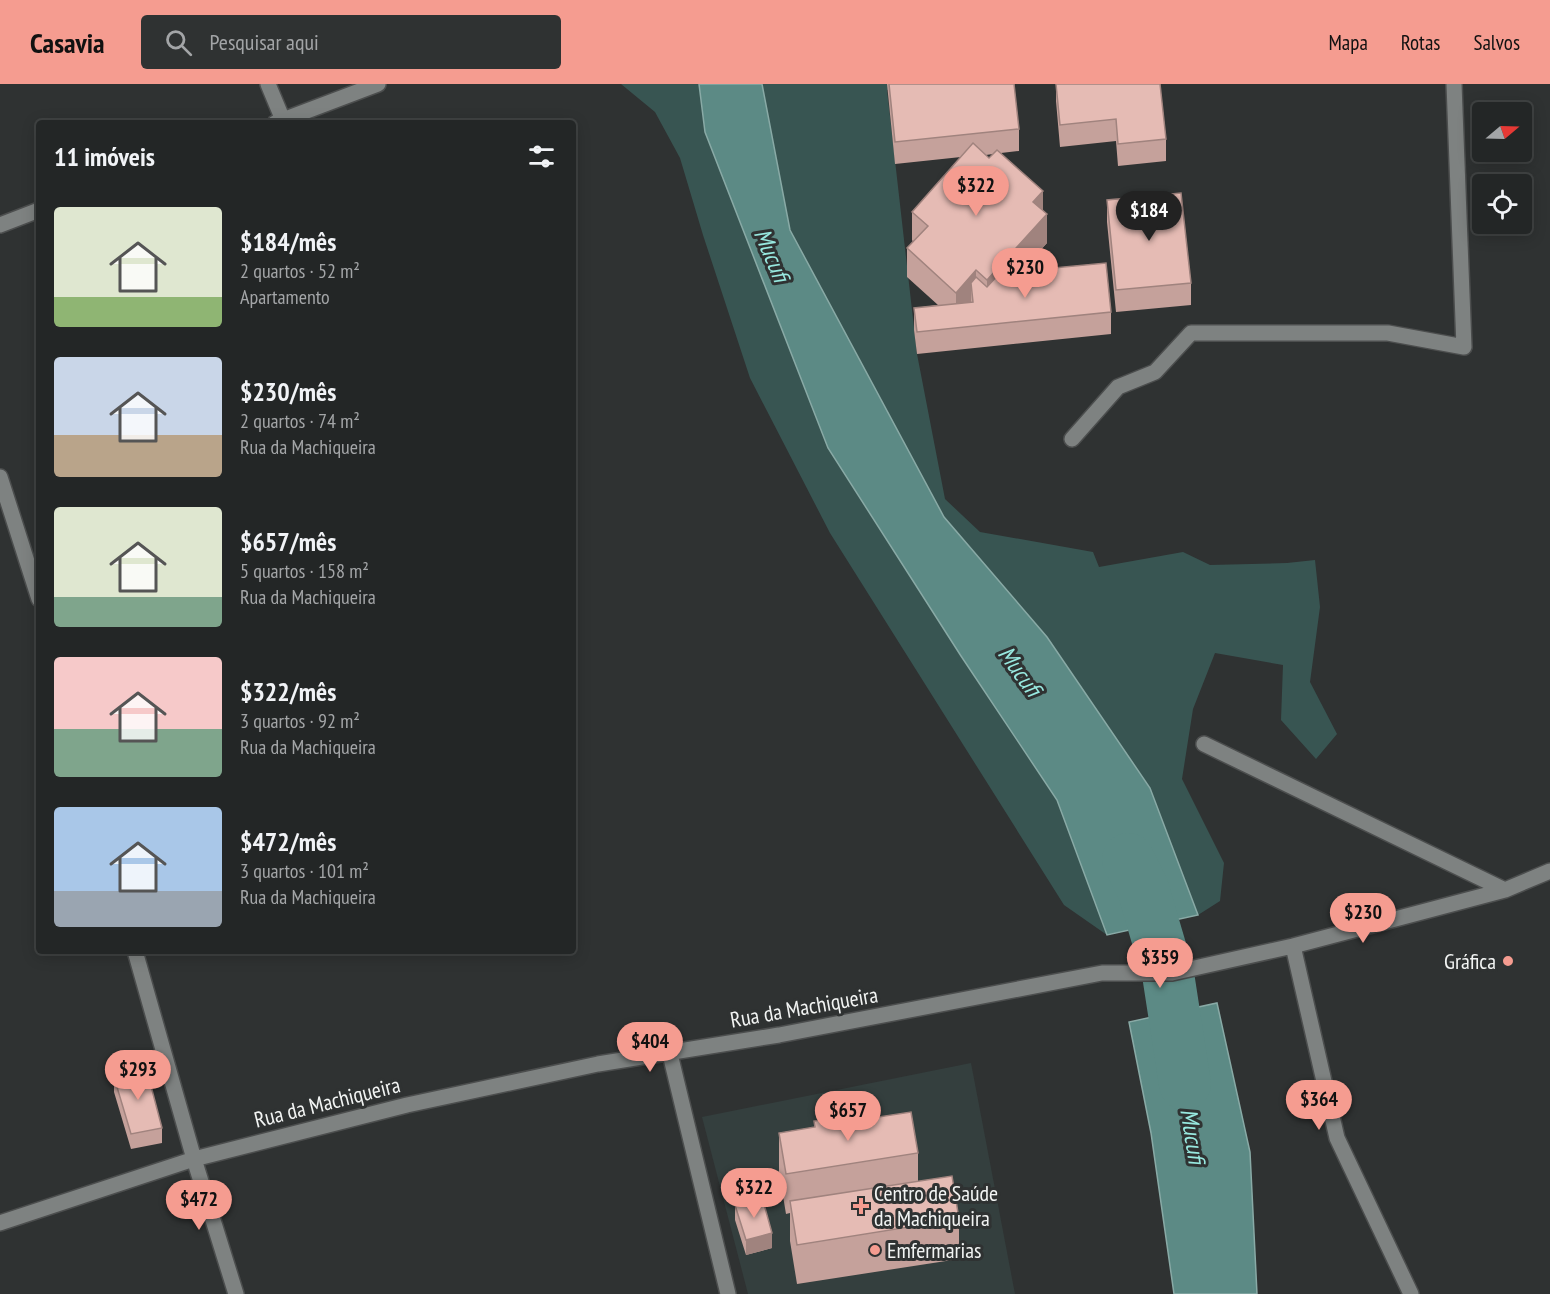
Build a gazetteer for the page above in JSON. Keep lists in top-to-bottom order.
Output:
{
  "streets": {
    "street": ["Rua da Machiqueira"]
  },
  "water": ["Mucufi"],
  "places": {
    "other": ["Gráfica", "Emfermarias"],
    "health": ["Centro de Saúde da Machiqueira"]
  },
  "north": "right",
  "page": {
    "header": "Casavia",
    "search": "Pesquisar aqui",
    "nav": ["Mapa", "Rotas", "Salvos"],
    "heading": "11 imóveis",
    "price": [
      "$322",
      "$184",
      "$230",
      "$230",
      "$359",
      "$404",
      "$293",
      "$364",
      "$657",
      "$322",
      "$472"
    ],
    "list": [
      {
        "name": "$184/mês",
        "note": "2 quartos · 52 m² · Apartamento"
      },
      {
        "name": "$230/mês",
        "note": "2 quartos · 74 m² · Rua da Machiqueira"
      },
      {
        "name": "$657/mês",
        "note": "5 quartos · 158 m² · Rua da Machiqueira"
      },
      {
        "name": "$322/mês",
        "note": "3 quartos · 92 m² · Rua da Machiqueira"
      },
      {
        "name": "$472/mês",
        "note": "3 quartos · 101 m² · Rua da Machiqueira"
      }
    ]
  }
}
